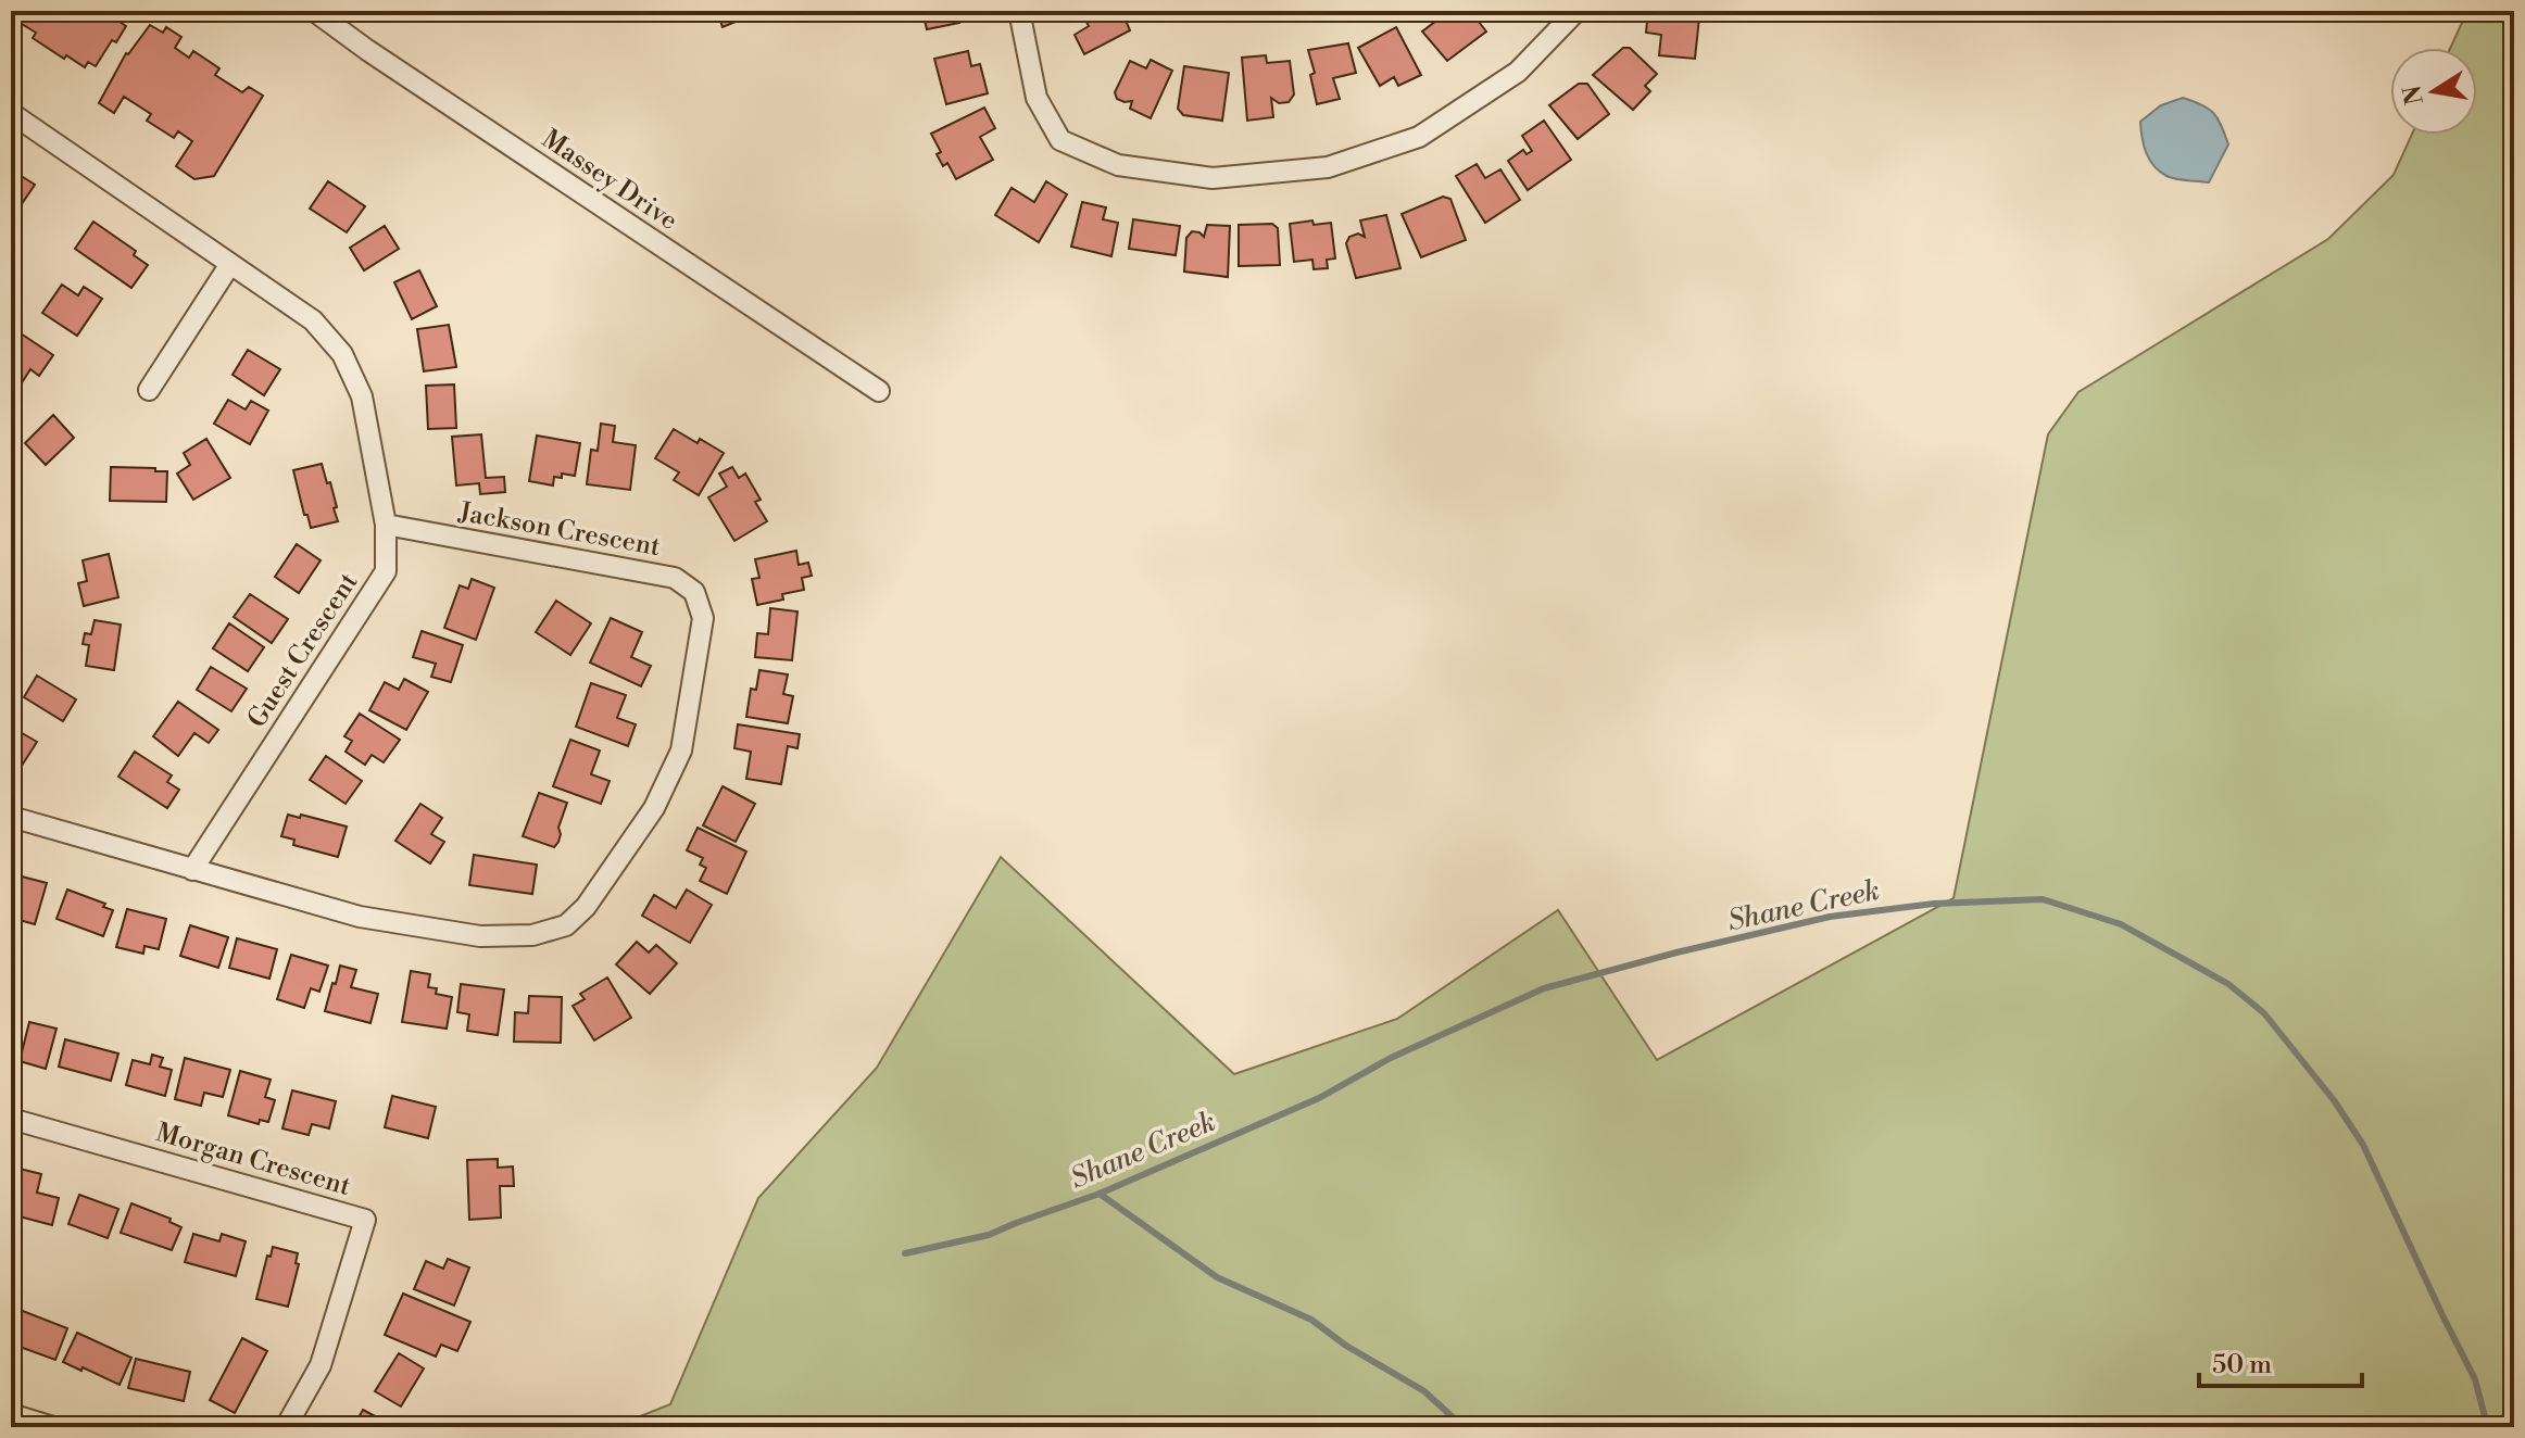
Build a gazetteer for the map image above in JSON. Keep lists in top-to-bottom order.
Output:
{
  "streets": {
    "street": [
      "Massey Drive",
      "Jackson Crescent",
      "Guest Crescent",
      "Morgan Crescent"
    ]
  },
  "crossings": [
    ["Jackson Crescent", "Guest Crescent"]
  ],
  "water": ["Shane Creek"],
  "scale_bar": "50 m",
  "north": "left"
}
